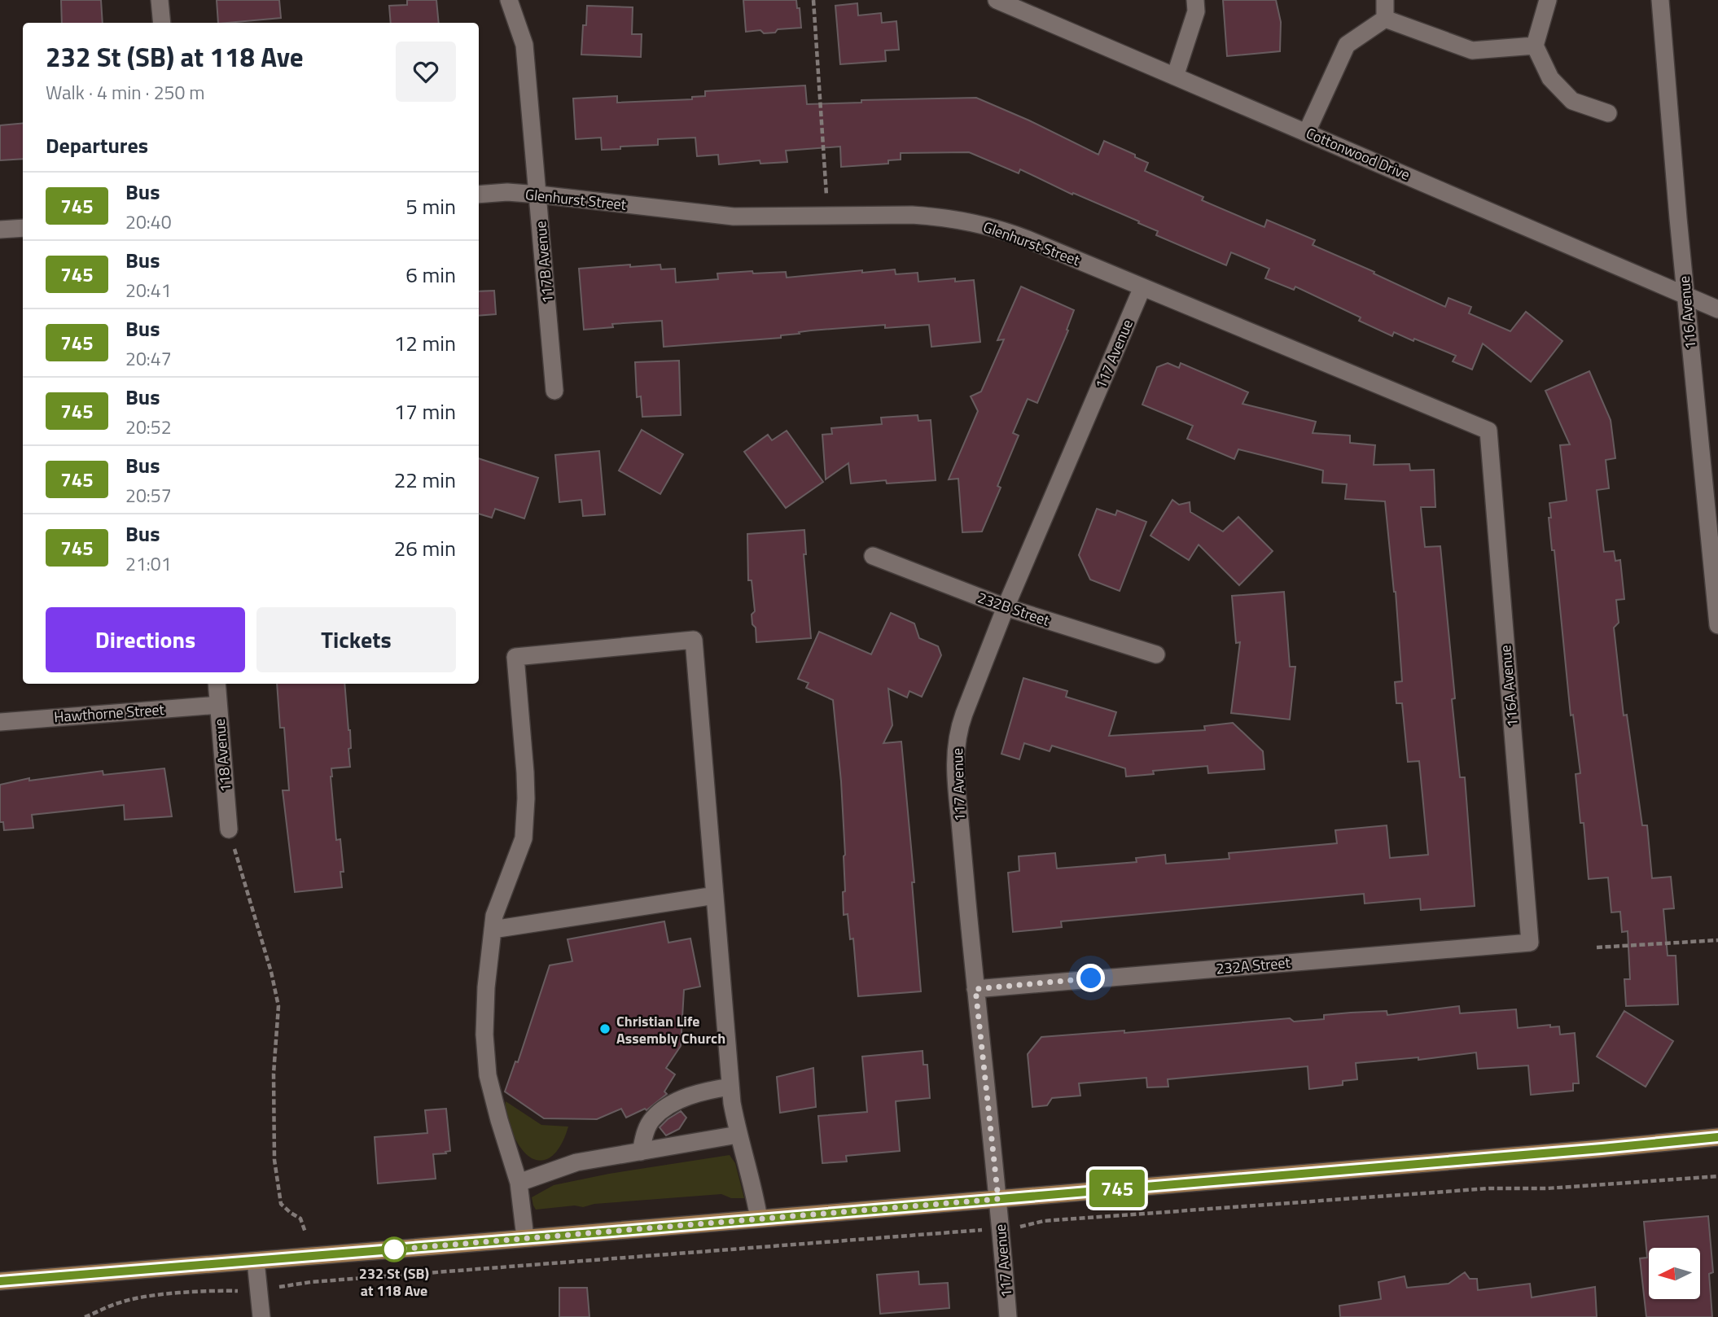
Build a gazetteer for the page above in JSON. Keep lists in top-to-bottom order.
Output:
{
  "streets": {
    "street": [
      "Cottonwood Drive",
      "Glenhurst Street",
      "117B Avenue",
      "116 Avenue",
      "117 Avenue",
      "232B Street",
      "116A Avenue",
      "Hawthorne Street",
      "118 Avenue",
      "232A Street"
    ]
  },
  "crossings": [
    ["Cottonwood Drive", "116 Avenue"],
    ["Glenhurst Street", "117B Avenue"],
    ["Glenhurst Street", "117 Avenue"],
    ["Glenhurst Street", "116A Avenue"],
    ["117 Avenue", "232B Street"],
    ["117 Avenue", "232A Street"],
    ["116A Avenue", "232A Street"],
    ["Hawthorne Street", "118 Avenue"]
  ],
  "places": ["Christian Life Assembly Church", "232 St (SB) at 118 Ave"],
  "lines": ["bus line 745"],
  "north": "left",
  "page": {
    "on_map": "745",
    "heading": [
      ["232 St (SB) at 118 Ave", "Walk · 4 min · 250 m"],
      "Departures"
    ],
    "list": [
      {
        "mark": "745",
        "name": "Bus",
        "note": "20:40",
        "value": "5 min"
      },
      {
        "mark": "745",
        "name": "Bus",
        "note": "20:41",
        "value": "6 min"
      },
      {
        "mark": "745",
        "name": "Bus",
        "note": "20:47",
        "value": "12 min"
      },
      {
        "mark": "745",
        "name": "Bus",
        "note": "20:52",
        "value": "17 min"
      },
      {
        "mark": "745",
        "name": "Bus",
        "note": "20:57",
        "value": "22 min"
      },
      {
        "mark": "745",
        "name": "Bus",
        "note": "21:01",
        "value": "26 min"
      }
    ],
    "buttons": ["Directions", "Tickets"]
  }
}
